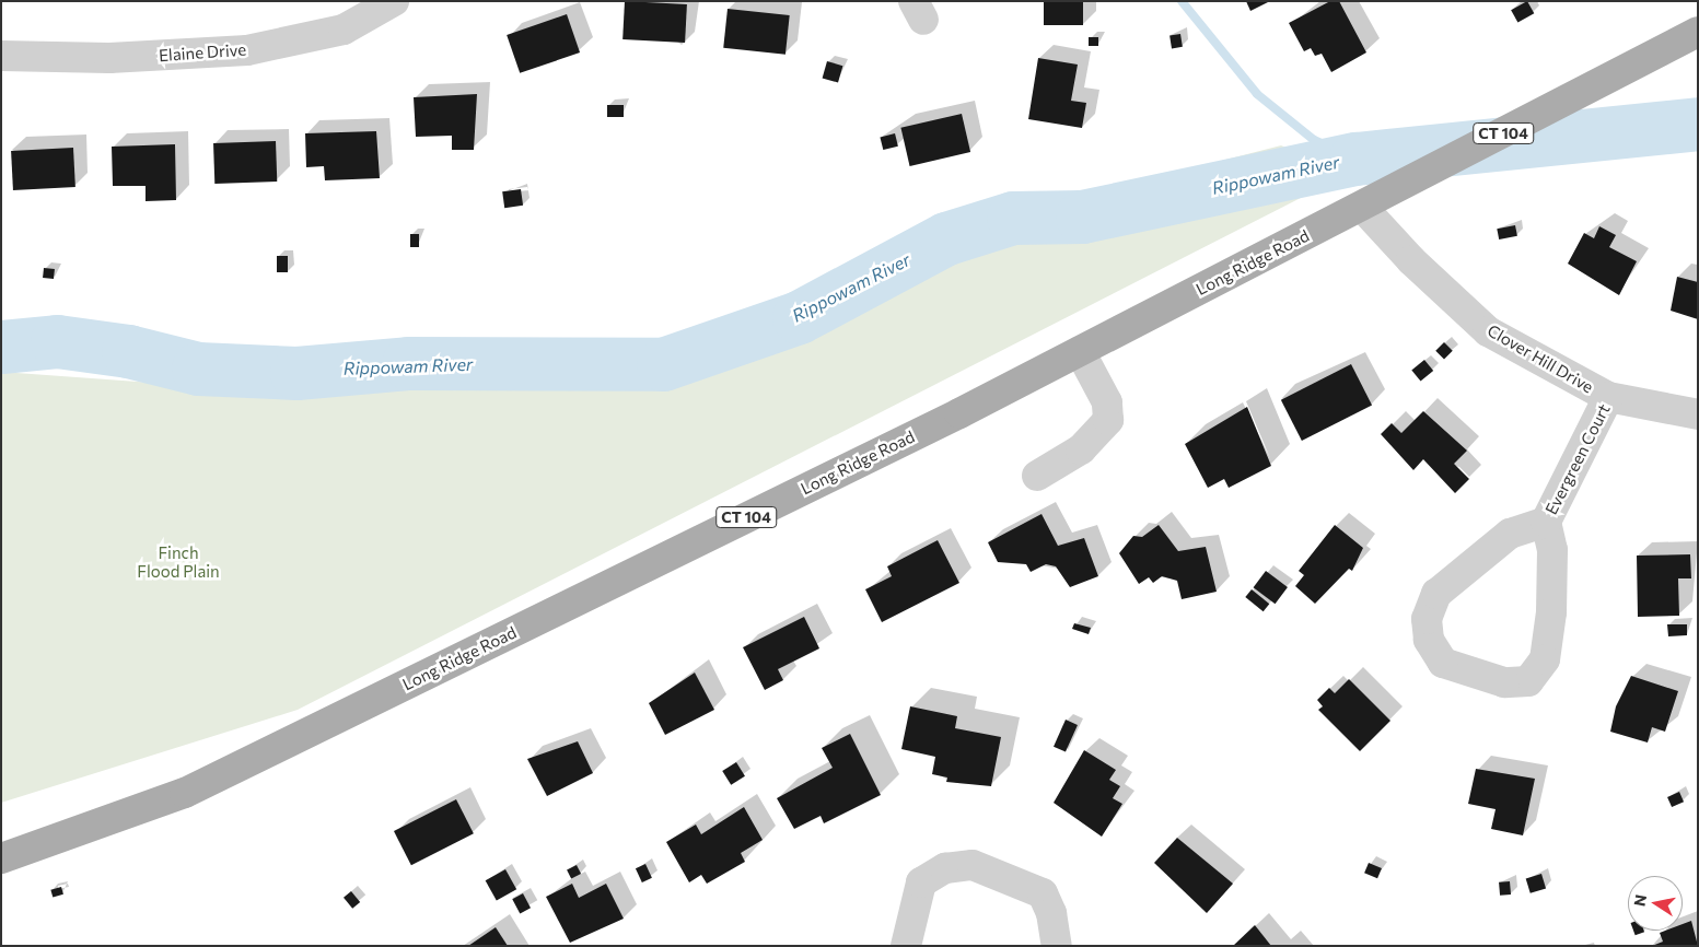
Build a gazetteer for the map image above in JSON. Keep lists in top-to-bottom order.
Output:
{
  "streets": {
    "main road": ["CT 104", "Long Ridge Road"],
    "street": ["Elaine Drive", "Clover Hill Drive", "Evergreen Court"]
  },
  "crossings": [
    ["Long Ridge Road", "Clover Hill Drive"],
    ["Clover Hill Drive", "Evergreen Court"]
  ],
  "water": ["Rippowam River"],
  "parks": ["Finch Flood Plain"],
  "north": "left"
}
